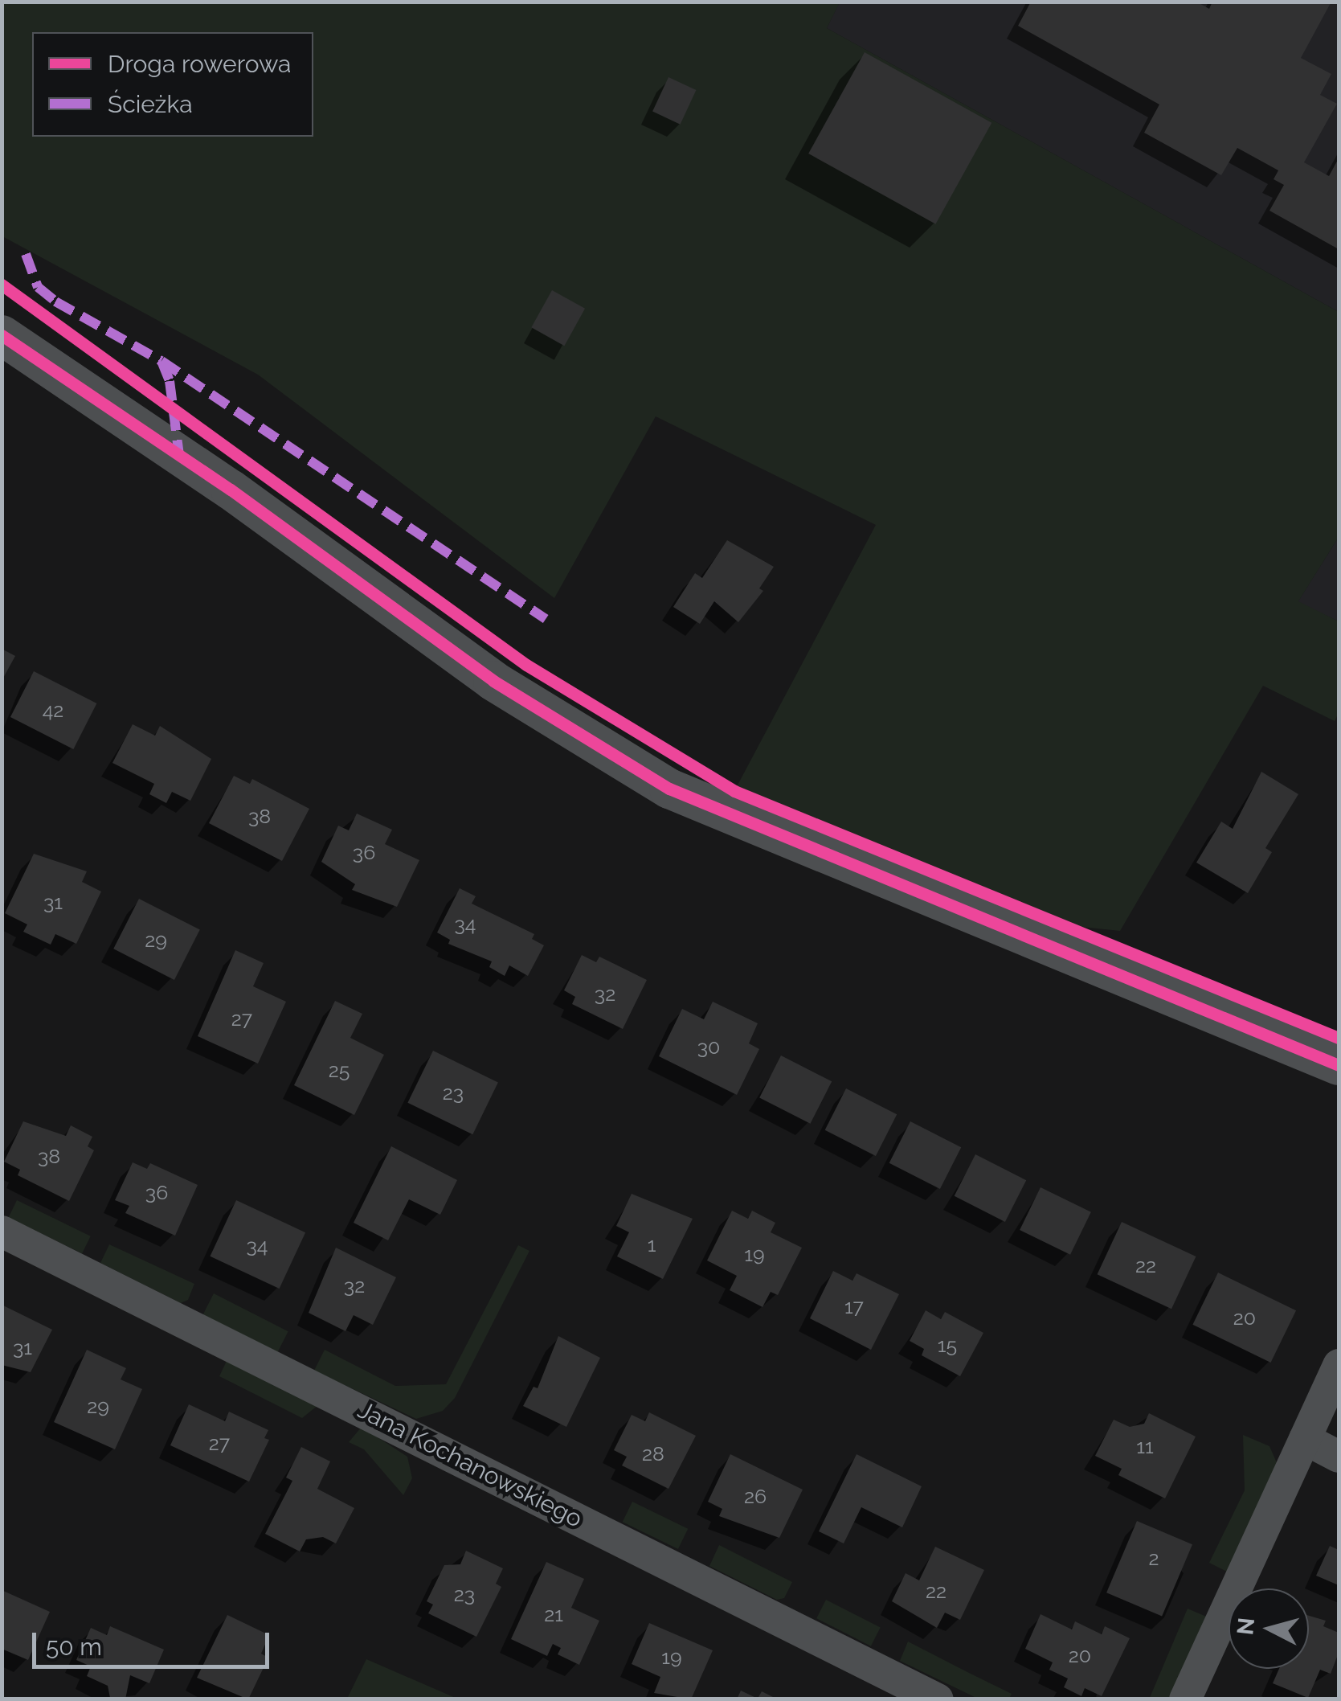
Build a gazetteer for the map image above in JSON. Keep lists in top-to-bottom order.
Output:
{
  "streets": {
    "street": ["Jana Kochanowskiego"]
  },
  "house_numbers": [
    "42",
    "38",
    "36",
    "31",
    "34",
    "29",
    "32",
    "27",
    "30",
    "25",
    "23",
    "38",
    "36",
    "1",
    "34",
    "19",
    "22",
    "32",
    "17",
    "20",
    "15",
    "31",
    "29",
    "27",
    "11",
    "28",
    "26",
    "2",
    "22",
    "23",
    "21",
    "20",
    "19"
  ],
  "legend": ["Droga rowerowa", "Ścieżka"],
  "scale_bar": "50 m",
  "north": "left"
}
